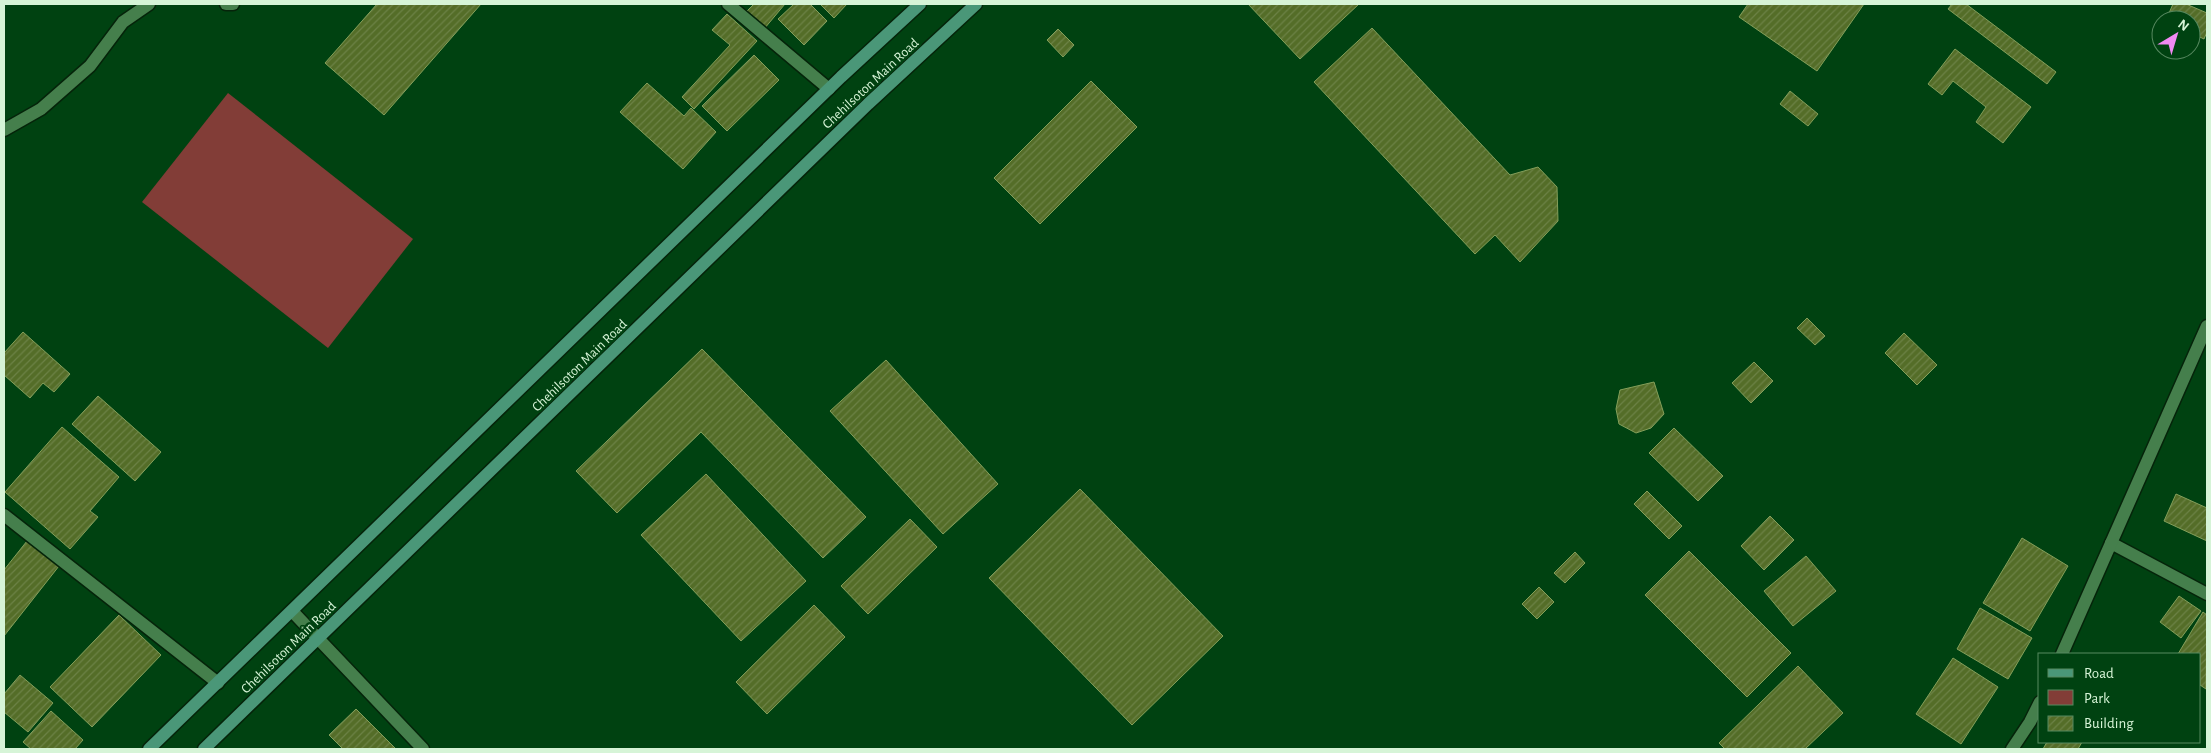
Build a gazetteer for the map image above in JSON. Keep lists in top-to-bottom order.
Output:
{
  "streets": {
    "main road": ["Chehilsoton Main Road"]
  },
  "legend": ["Road", "Park", "Building"],
  "north": "top right"
}
